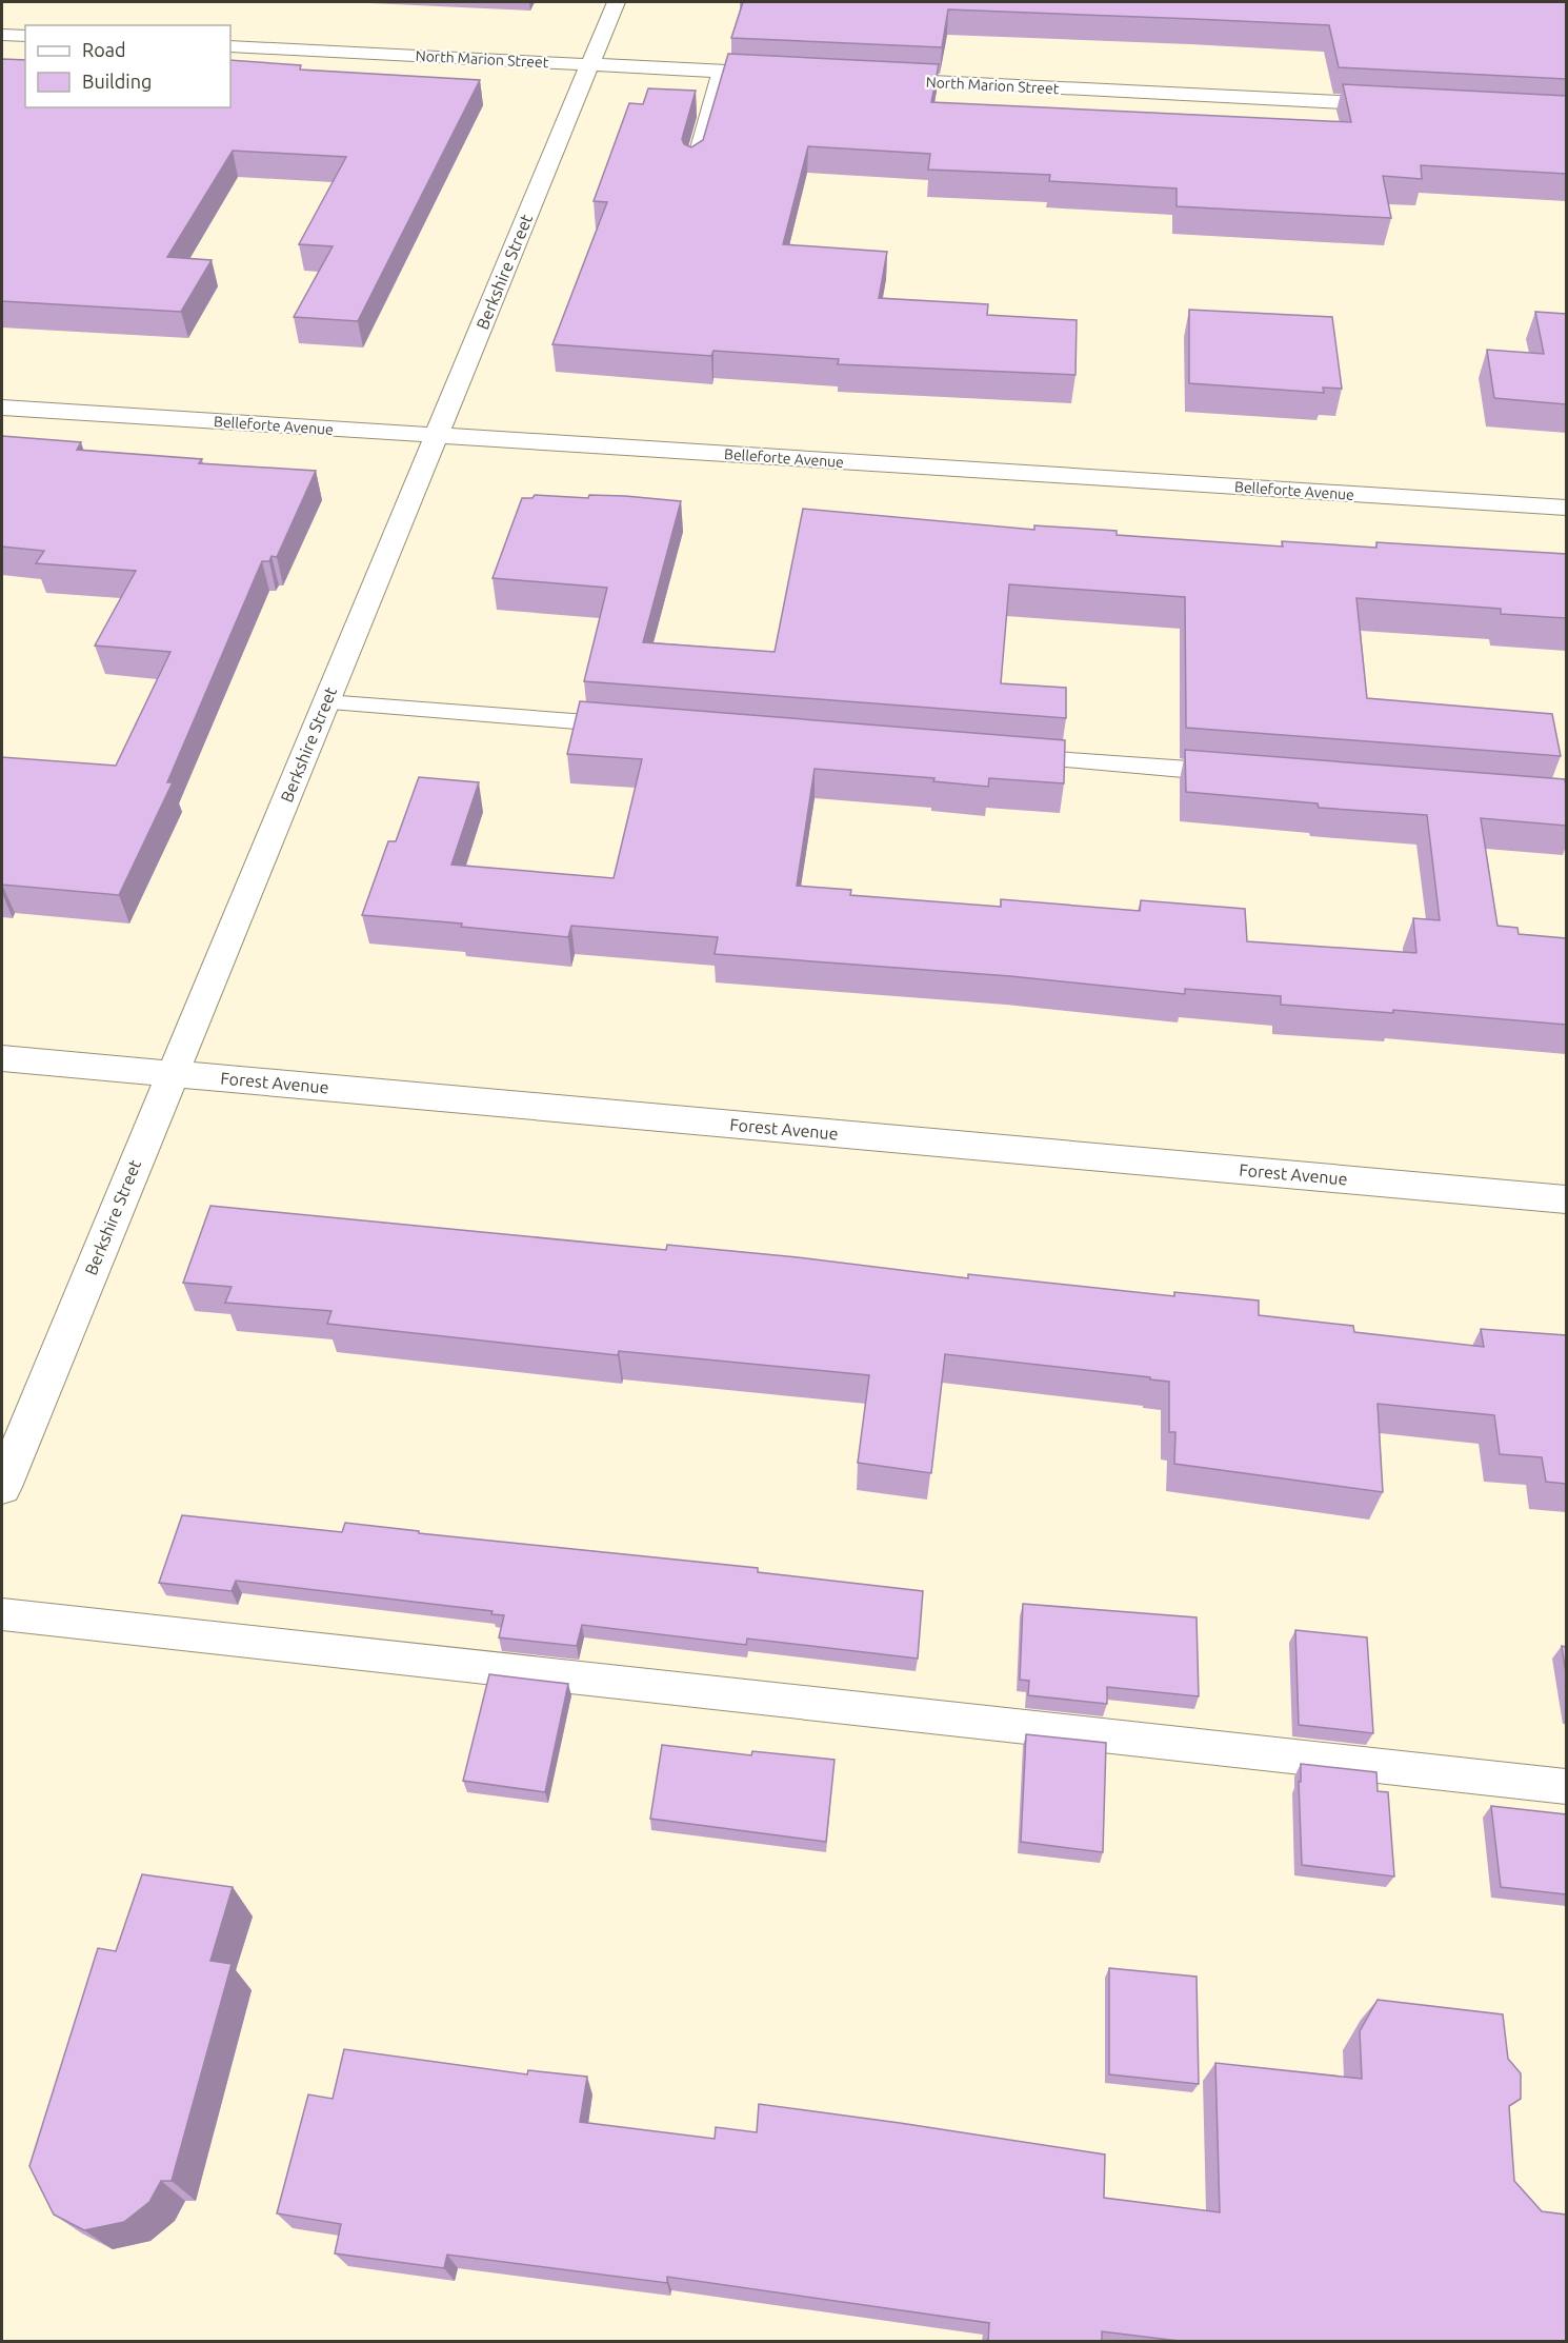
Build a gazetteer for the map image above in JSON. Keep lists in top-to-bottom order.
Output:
{
  "streets": {
    "street": [
      "North Marion Street",
      "Berkshire Street",
      "Belleforte Avenue",
      "Forest Avenue"
    ]
  },
  "crossings": [
    ["North Marion Street", "Berkshire Street"],
    ["Berkshire Street", "Belleforte Avenue"],
    ["Berkshire Street", "Forest Avenue"]
  ],
  "legend": ["Road", "Building"]
}
